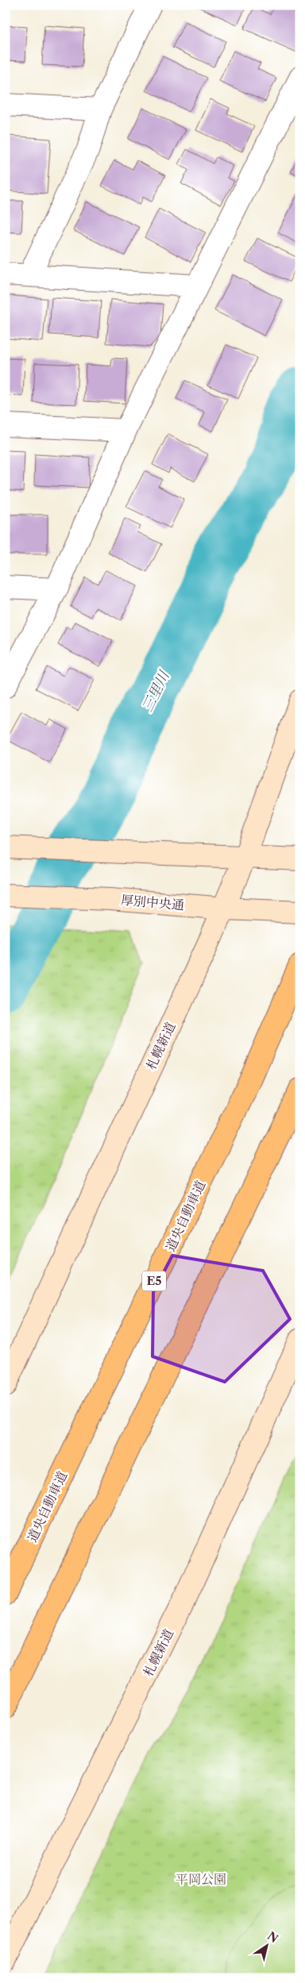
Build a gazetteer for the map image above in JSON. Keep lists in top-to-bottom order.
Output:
{
  "streets": {
    "highway": ["道央自動車道", "E5"],
    "street": ["厚別中央通", "札幌新道"]
  },
  "crossings": [
    ["厚別中央通", "札幌新道"]
  ],
  "water": ["三里川"],
  "parks": ["平岡公園"],
  "north": "top right"
}
